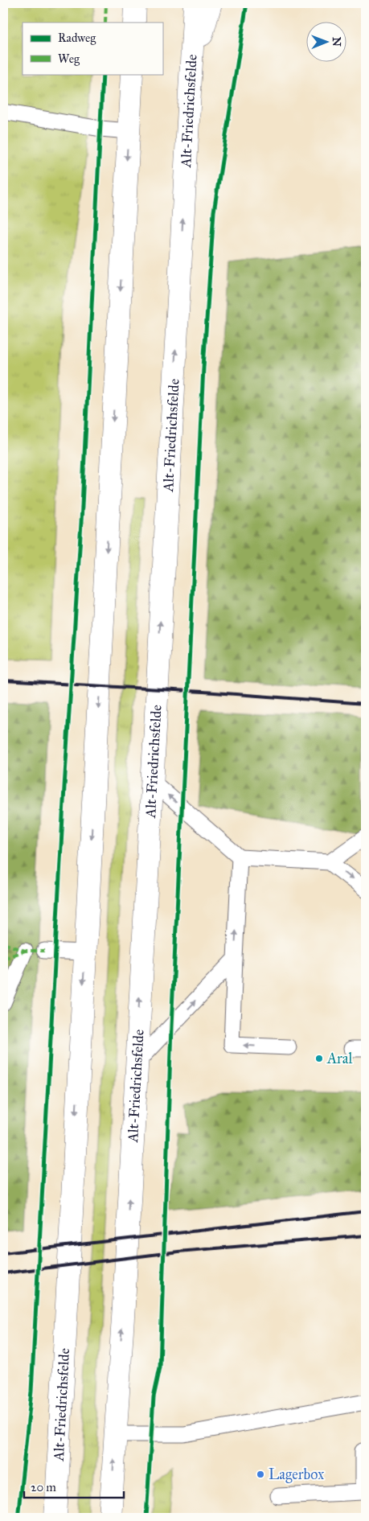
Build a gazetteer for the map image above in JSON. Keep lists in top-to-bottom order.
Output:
{
  "streets": {
    "main road": ["Alt-Friedrichsfelde"]
  },
  "places": ["Aral", "Lagerbox"],
  "legend": ["Radweg", "Weg"],
  "scale_bar": "20 m",
  "north": "right"
}
